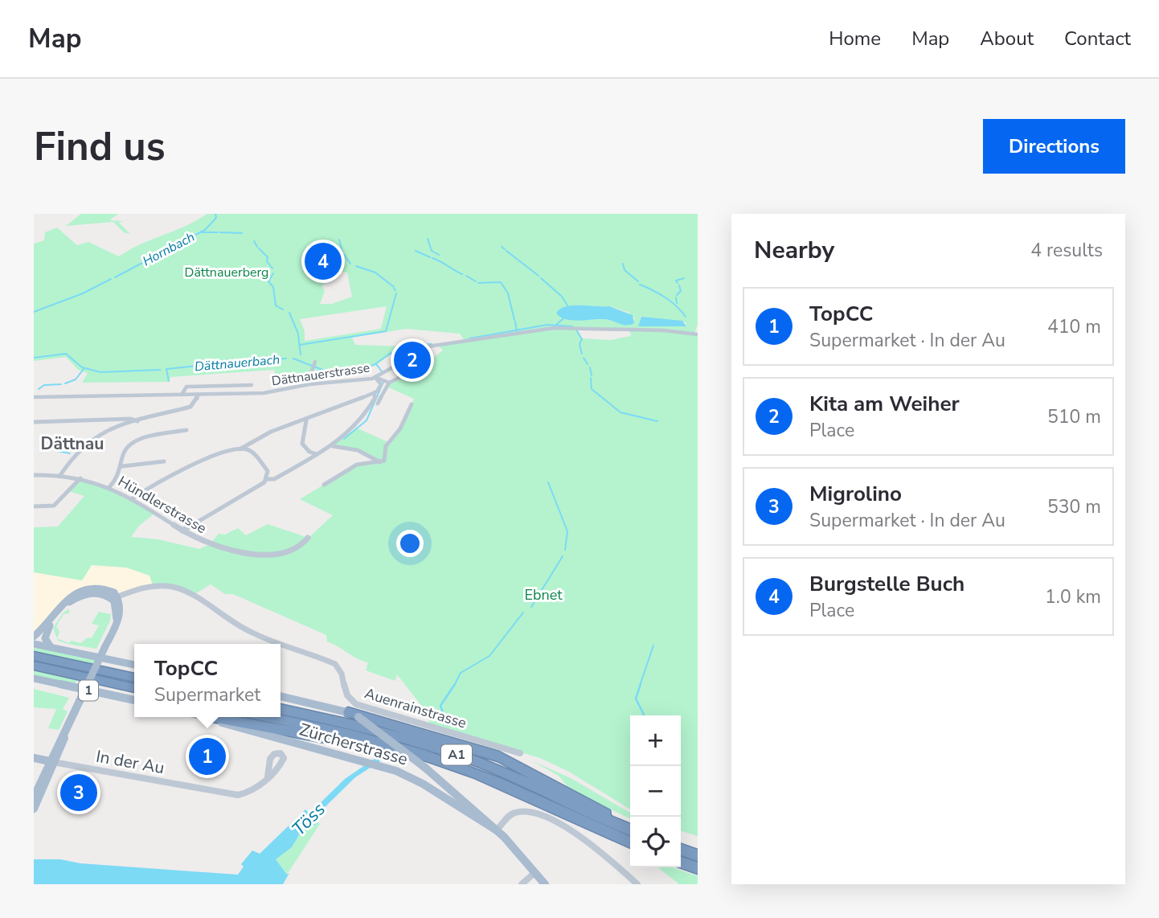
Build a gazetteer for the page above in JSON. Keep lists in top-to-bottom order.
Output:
{
  "streets": {
    "highway": ["A1"],
    "main road": ["1", "Zürcherstrasse"],
    "street": [
      "Dättnauerstrasse",
      "Hündlerstrasse",
      "Auenrainstrasse",
      "In der Au"
    ]
  },
  "crossings": [
    ["Zürcherstrasse", "A1"]
  ],
  "districts": ["Dättnau"],
  "water": ["Hornbach", "Dättnauerbach", "Töss"],
  "parks": ["Dättnauerberg", "Ebnet"],
  "page": {
    "header": "Map",
    "nav": [
      "Home",
      "Map",
      "About",
      "Contact"
    ],
    "buttons": "Directions",
    "title": "Find us",
    "heading": ["Nearby", "4 results"],
    "pins": [
      "4",
      "2",
      "1",
      "3"
    ],
    "list": [
      {
        "mark": "1",
        "name": "TopCC",
        "note": "Supermarket · In der Au",
        "value": "410 m"
      },
      {
        "mark": "2",
        "name": "Kita am Weiher",
        "note": "Place",
        "value": "510 m"
      },
      {
        "mark": "3",
        "name": "Migrolino",
        "note": "Supermarket · In der Au",
        "value": "530 m"
      },
      {
        "mark": "4",
        "name": "Burgstelle Buch",
        "note": "Place",
        "value": "1.0 km"
      }
    ],
    "popup": ["TopCC", "Supermarket"],
    "map_buttons": ["+", "−"]
  }
}
